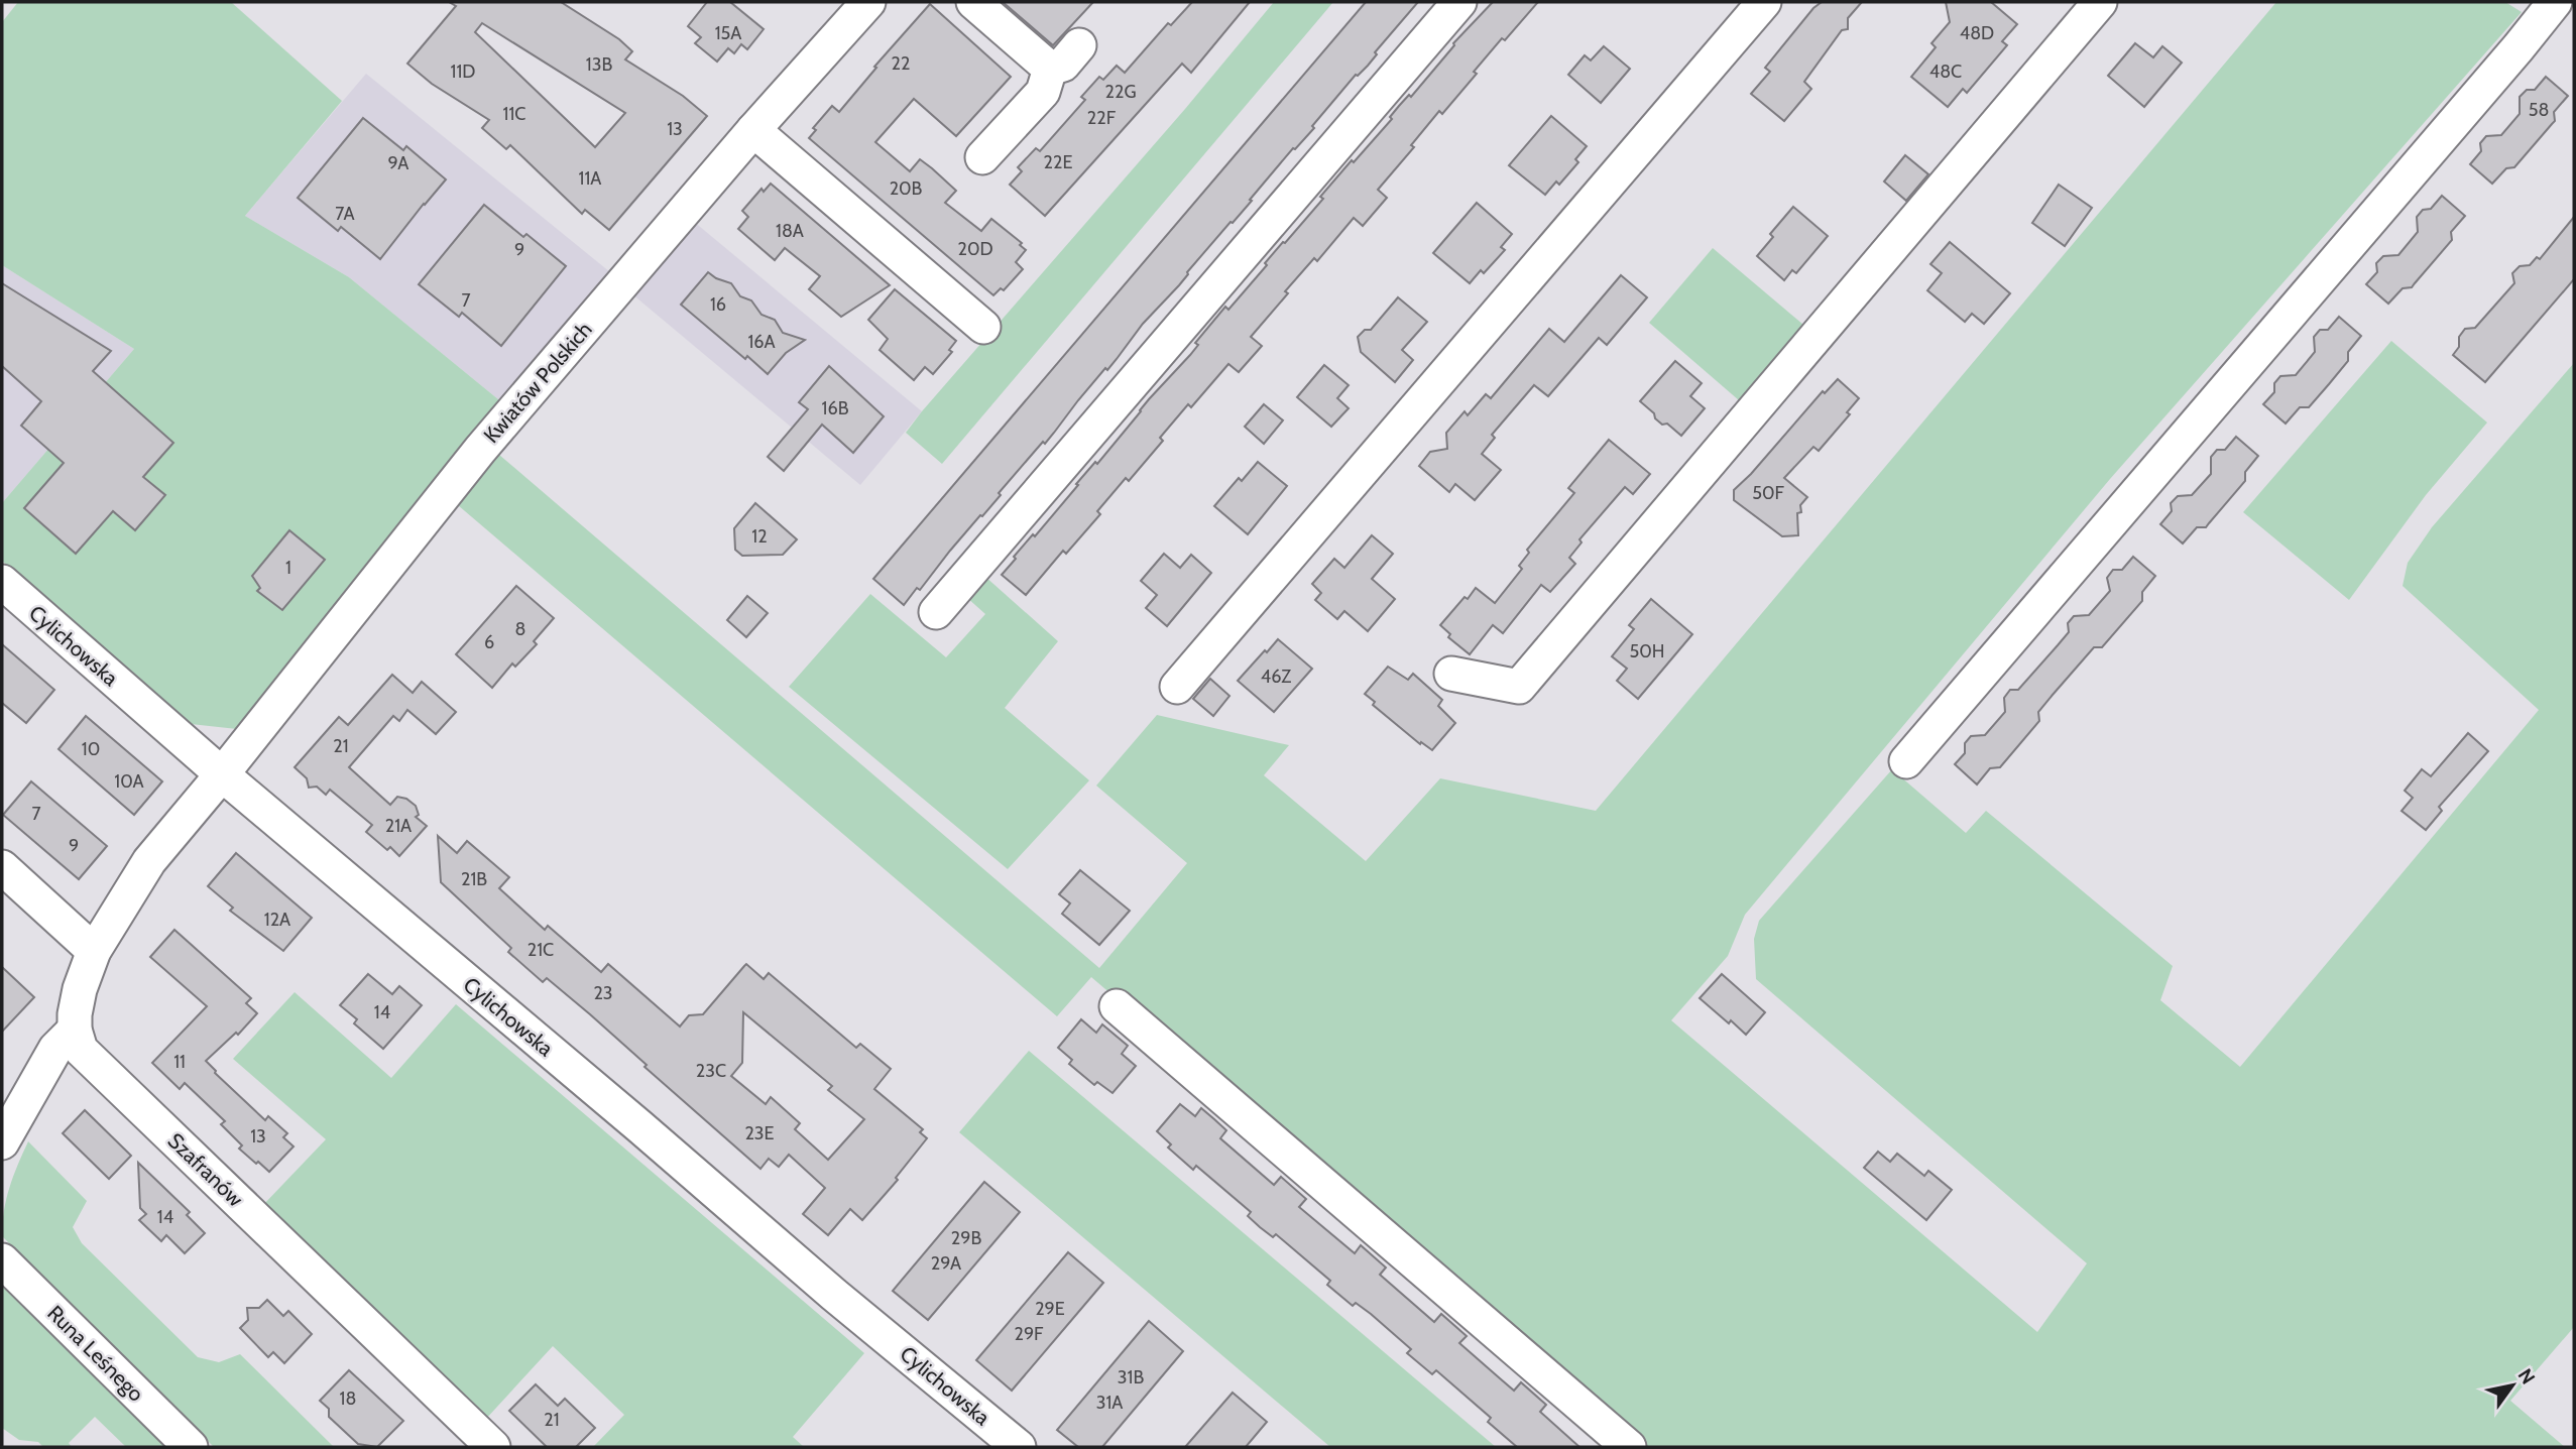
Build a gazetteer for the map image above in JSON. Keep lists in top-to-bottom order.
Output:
{
  "streets": {
    "street": [
      "Kwiatów Polskich",
      "Cylichowska",
      "Szafranów",
      "Runa Leśnego"
    ]
  },
  "crossings": [
    ["Kwiatów Polskich", "Cylichowska"]
  ],
  "house_numbers": [
    "15A",
    "48D",
    "22",
    "13B",
    "11D",
    "48C",
    "22G",
    "58",
    "11C",
    "22F",
    "13",
    "22E",
    "9A",
    "11A",
    "20B",
    "7A",
    "18A",
    "20D",
    "9",
    "7",
    "16",
    "16A",
    "16B",
    "50F",
    "12",
    "1",
    "8",
    "6",
    "50H",
    "46Z",
    "21",
    "10",
    "10A",
    "7",
    "21A",
    "9",
    "21B",
    "12A",
    "21C",
    "23",
    "14",
    "11",
    "23C",
    "23E",
    "13",
    "14",
    "29B",
    "29A",
    "29E",
    "29F",
    "31B",
    "18",
    "31A",
    "21"
  ],
  "north": "top right"
}
